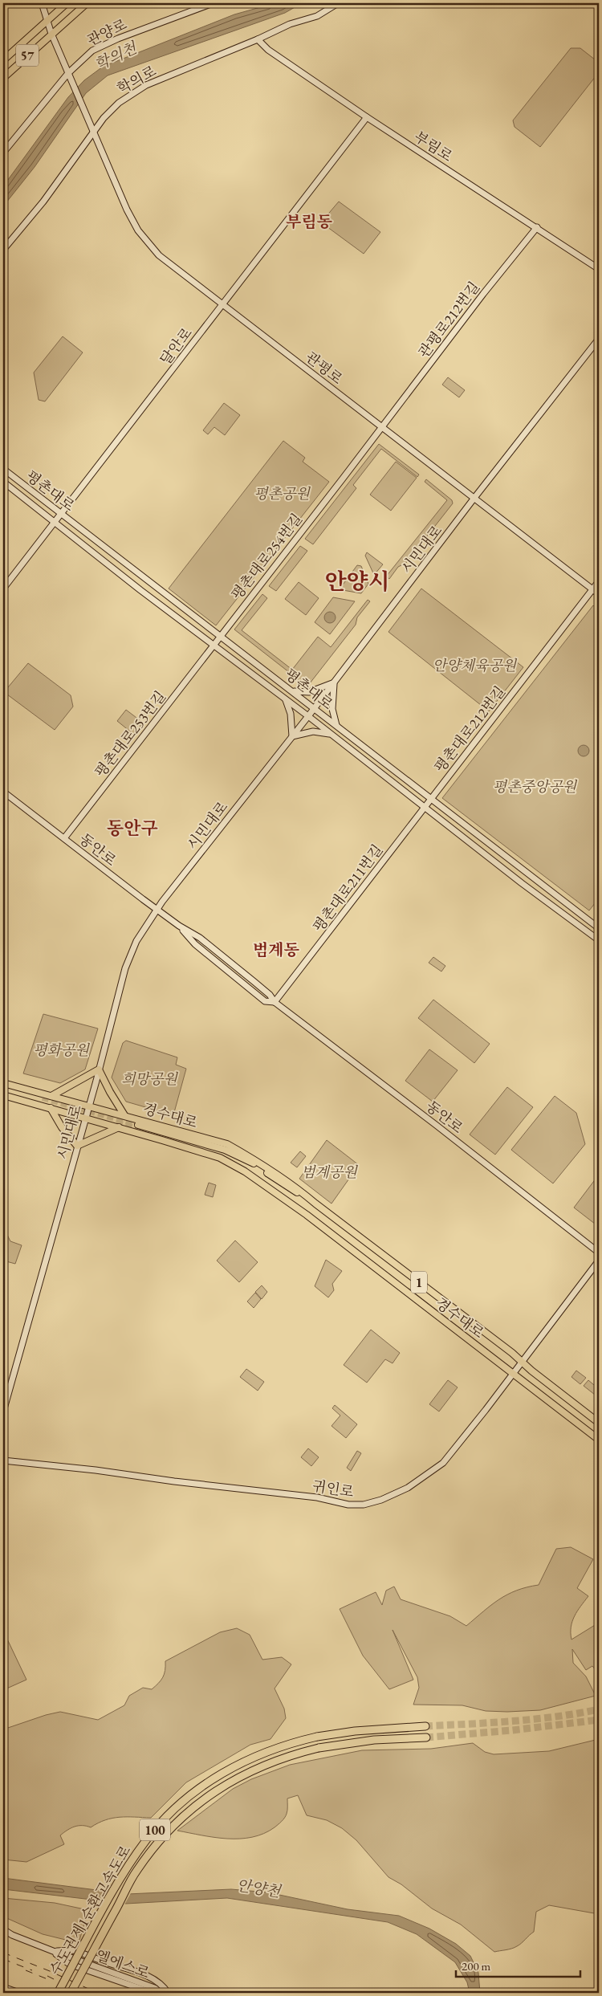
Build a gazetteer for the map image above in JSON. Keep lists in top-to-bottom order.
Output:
{
  "streets": {
    "highway": ["100", "수도권제1순환고속도로"],
    "main road": ["57", "경수대로", "1"],
    "street": [
      "관양로",
      "학의로",
      "부림로",
      "관평로212번길",
      "달안로",
      "관평로",
      "평촌대로",
      "시민대로",
      "평촌대로254번길",
      "평촌대로212번길",
      "평촌대로253번길",
      "동안로",
      "평촌대로211번길",
      "귀인로",
      "엘에스로"
    ]
  },
  "crossings": [
    ["관양로", "관평로"],
    ["학의로", "부림로"],
    ["학의로", "관평로"],
    ["부림로", "관평로212번길"],
    ["부림로", "달안로"],
    ["관평로212번길", "관평로"],
    ["관평로212번길", "평촌대로254번길"],
    ["달안로", "관평로"],
    ["달안로", "평촌대로"],
    ["관평로", "시민대로"],
    ["관평로", "평촌대로254번길"],
    ["관평로", "평촌대로212번길"],
    ["평촌대로", "시민대로"],
    ["평촌대로", "평촌대로254번길"],
    ["평촌대로", "평촌대로212번길"],
    ["평촌대로", "평촌대로253번길"],
    ["평촌대로", "평촌대로211번길"],
    ["시민대로", "동안로"],
    ["시민대로", "경수대로"],
    ["평촌대로254번길", "평촌대로253번길"],
    ["평촌대로212번길", "평촌대로211번길"],
    ["평촌대로253번길", "동안로"],
    ["동안로", "평촌대로211번길"],
    ["경수대로", "귀인로"]
  ],
  "districts": [
    "부림동",
    "안양시",
    "동안구",
    "범계동"
  ],
  "water": ["학의천", "안양천"],
  "parks": [
    "평촌공원",
    "안양체육공원",
    "평촌중앙공원",
    "평화공원",
    "희망공원",
    "범계공원"
  ],
  "scale_bar": "200 m"
}
